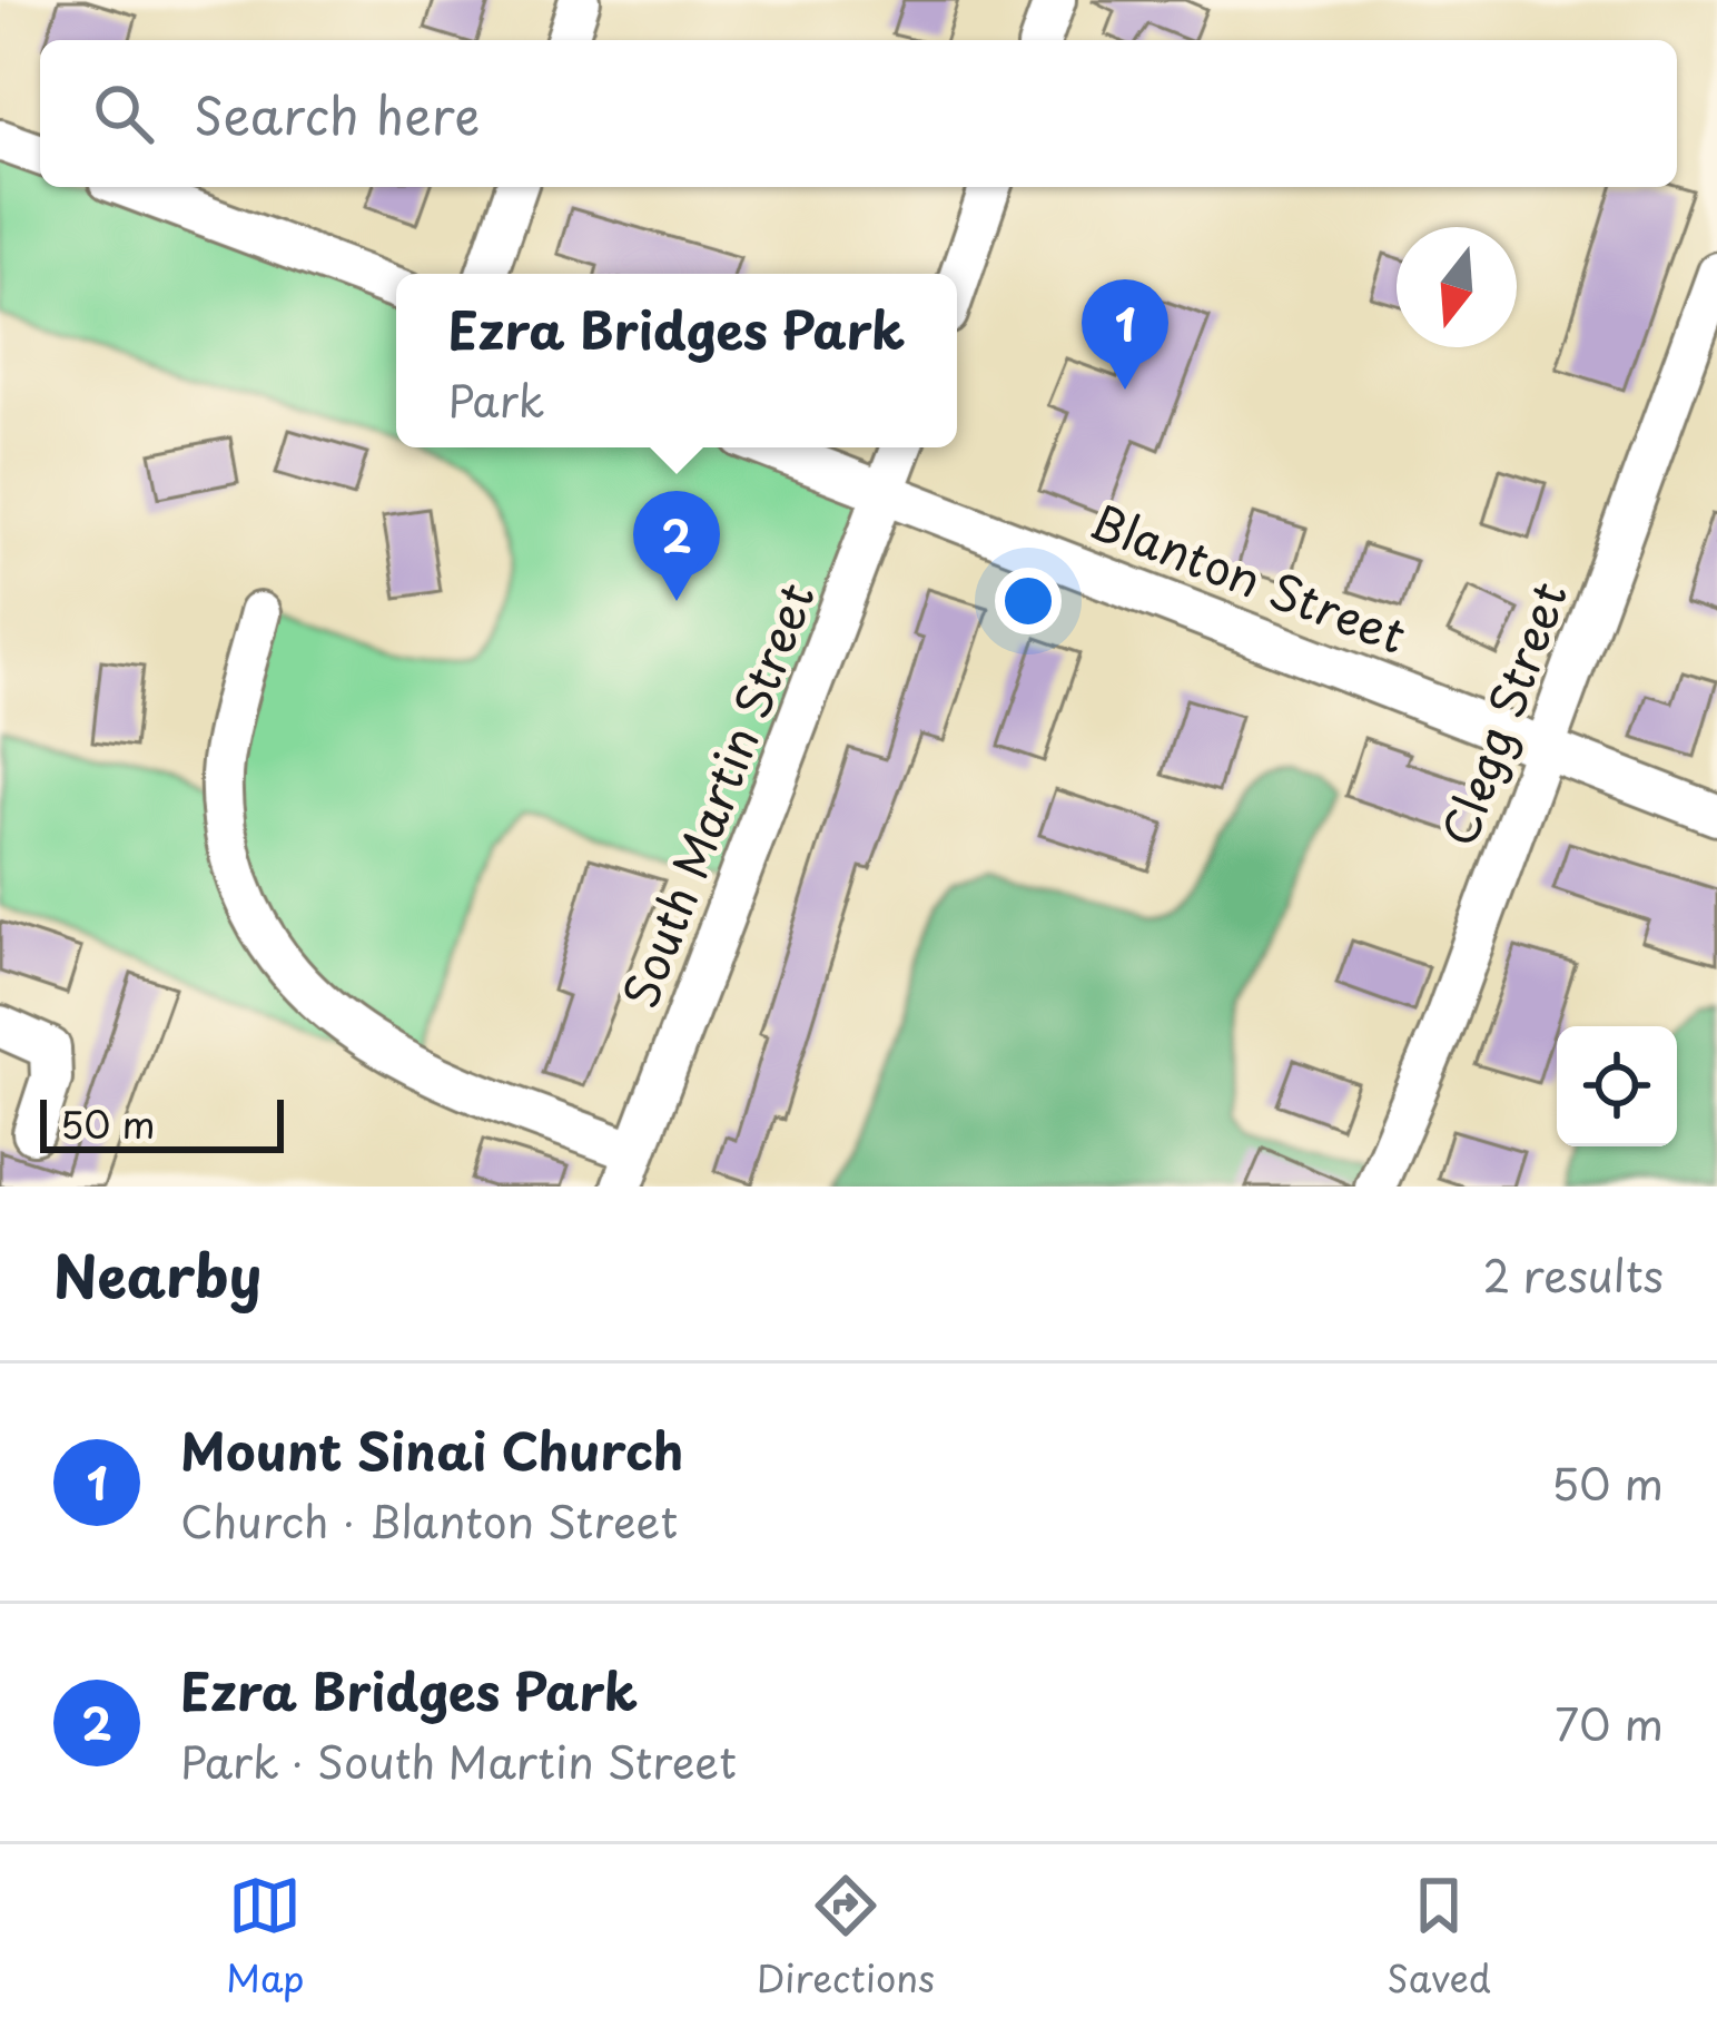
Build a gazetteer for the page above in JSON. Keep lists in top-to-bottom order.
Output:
{
  "streets": {
    "street": ["Blanton Street", "Clegg Street", "South Martin Street"]
  },
  "crossings": [
    ["Blanton Street", "Clegg Street"],
    ["Blanton Street", "South Martin Street"]
  ],
  "scale_bar": "50 m",
  "north": "bottom",
  "page": {
    "search": "Search here",
    "popup": ["Ezra Bridges Park", "Park"],
    "pins": ["1", "2"],
    "scale": "50 m",
    "heading": ["Nearby", "2 results"],
    "list": [
      {
        "mark": "1",
        "name": "Mount Sinai Church",
        "note": "Church · Blanton Street",
        "value": "50 m"
      },
      {
        "mark": "2",
        "name": "Ezra Bridges Park",
        "note": "Park · South Martin Street",
        "value": "70 m"
      }
    ],
    "nav": ["Map", "Directions", "Saved"]
  }
}
